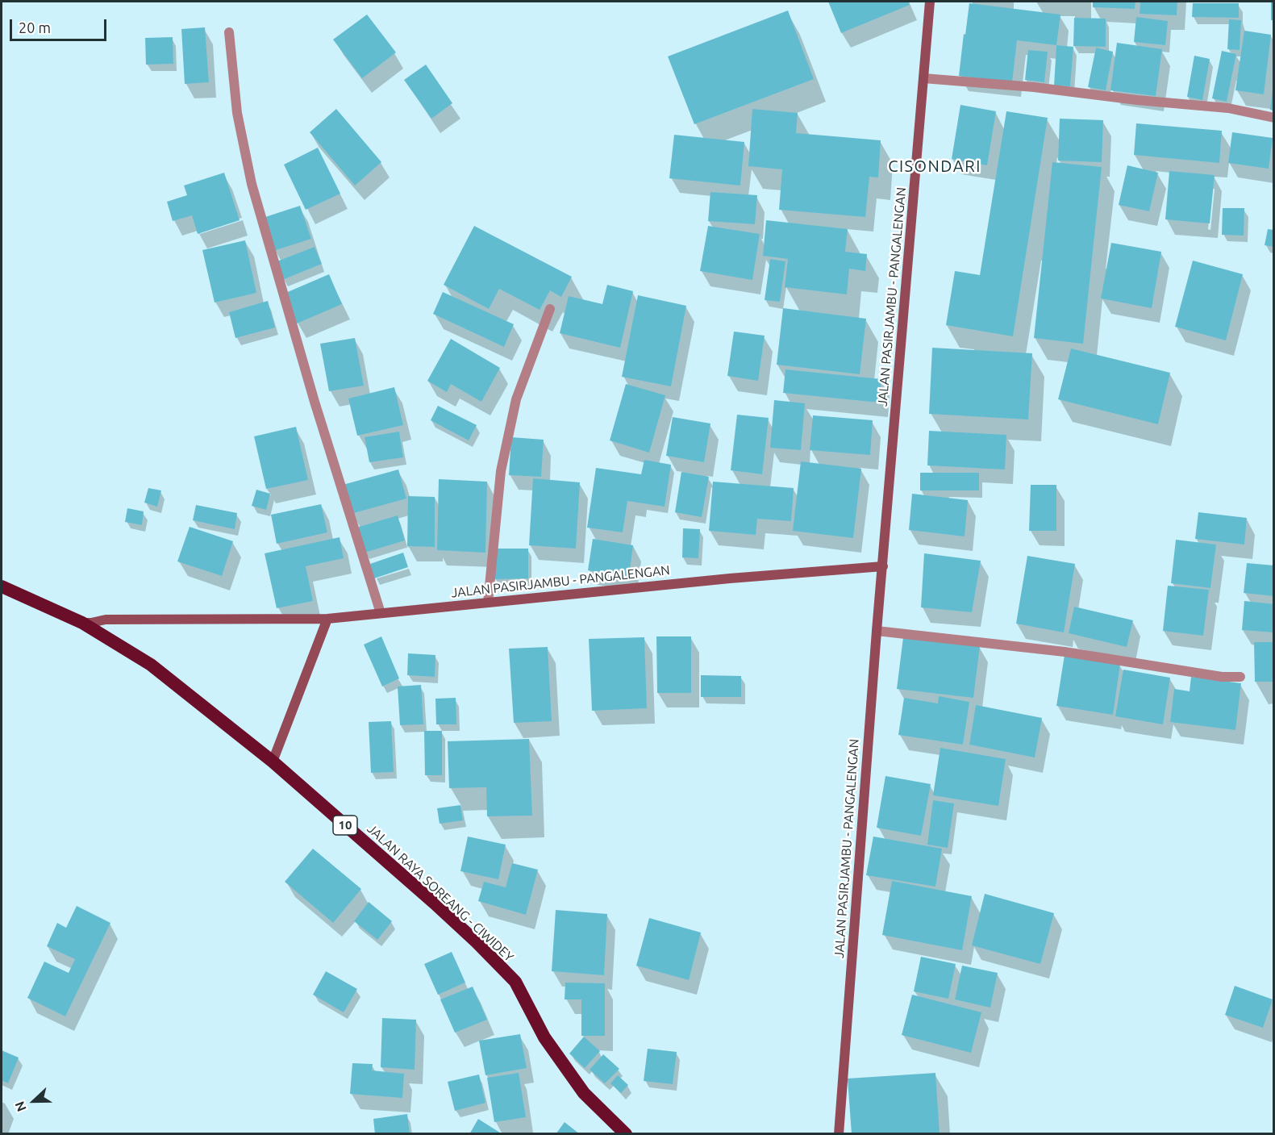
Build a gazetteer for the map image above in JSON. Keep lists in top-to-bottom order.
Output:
{
  "streets": {
    "highway": ["10", "JALAN RAYA SOREANG - CIWIDEY"],
    "main road": ["JALAN PASIRJAMBU - PANGALENGAN"]
  },
  "crossings": [
    ["JALAN PASIRJAMBU - PANGALENGAN", "JALAN RAYA SOREANG - CIWIDEY"]
  ],
  "districts": ["CISONDARI"],
  "scale_bar": "20 m",
  "north": "left"
}
